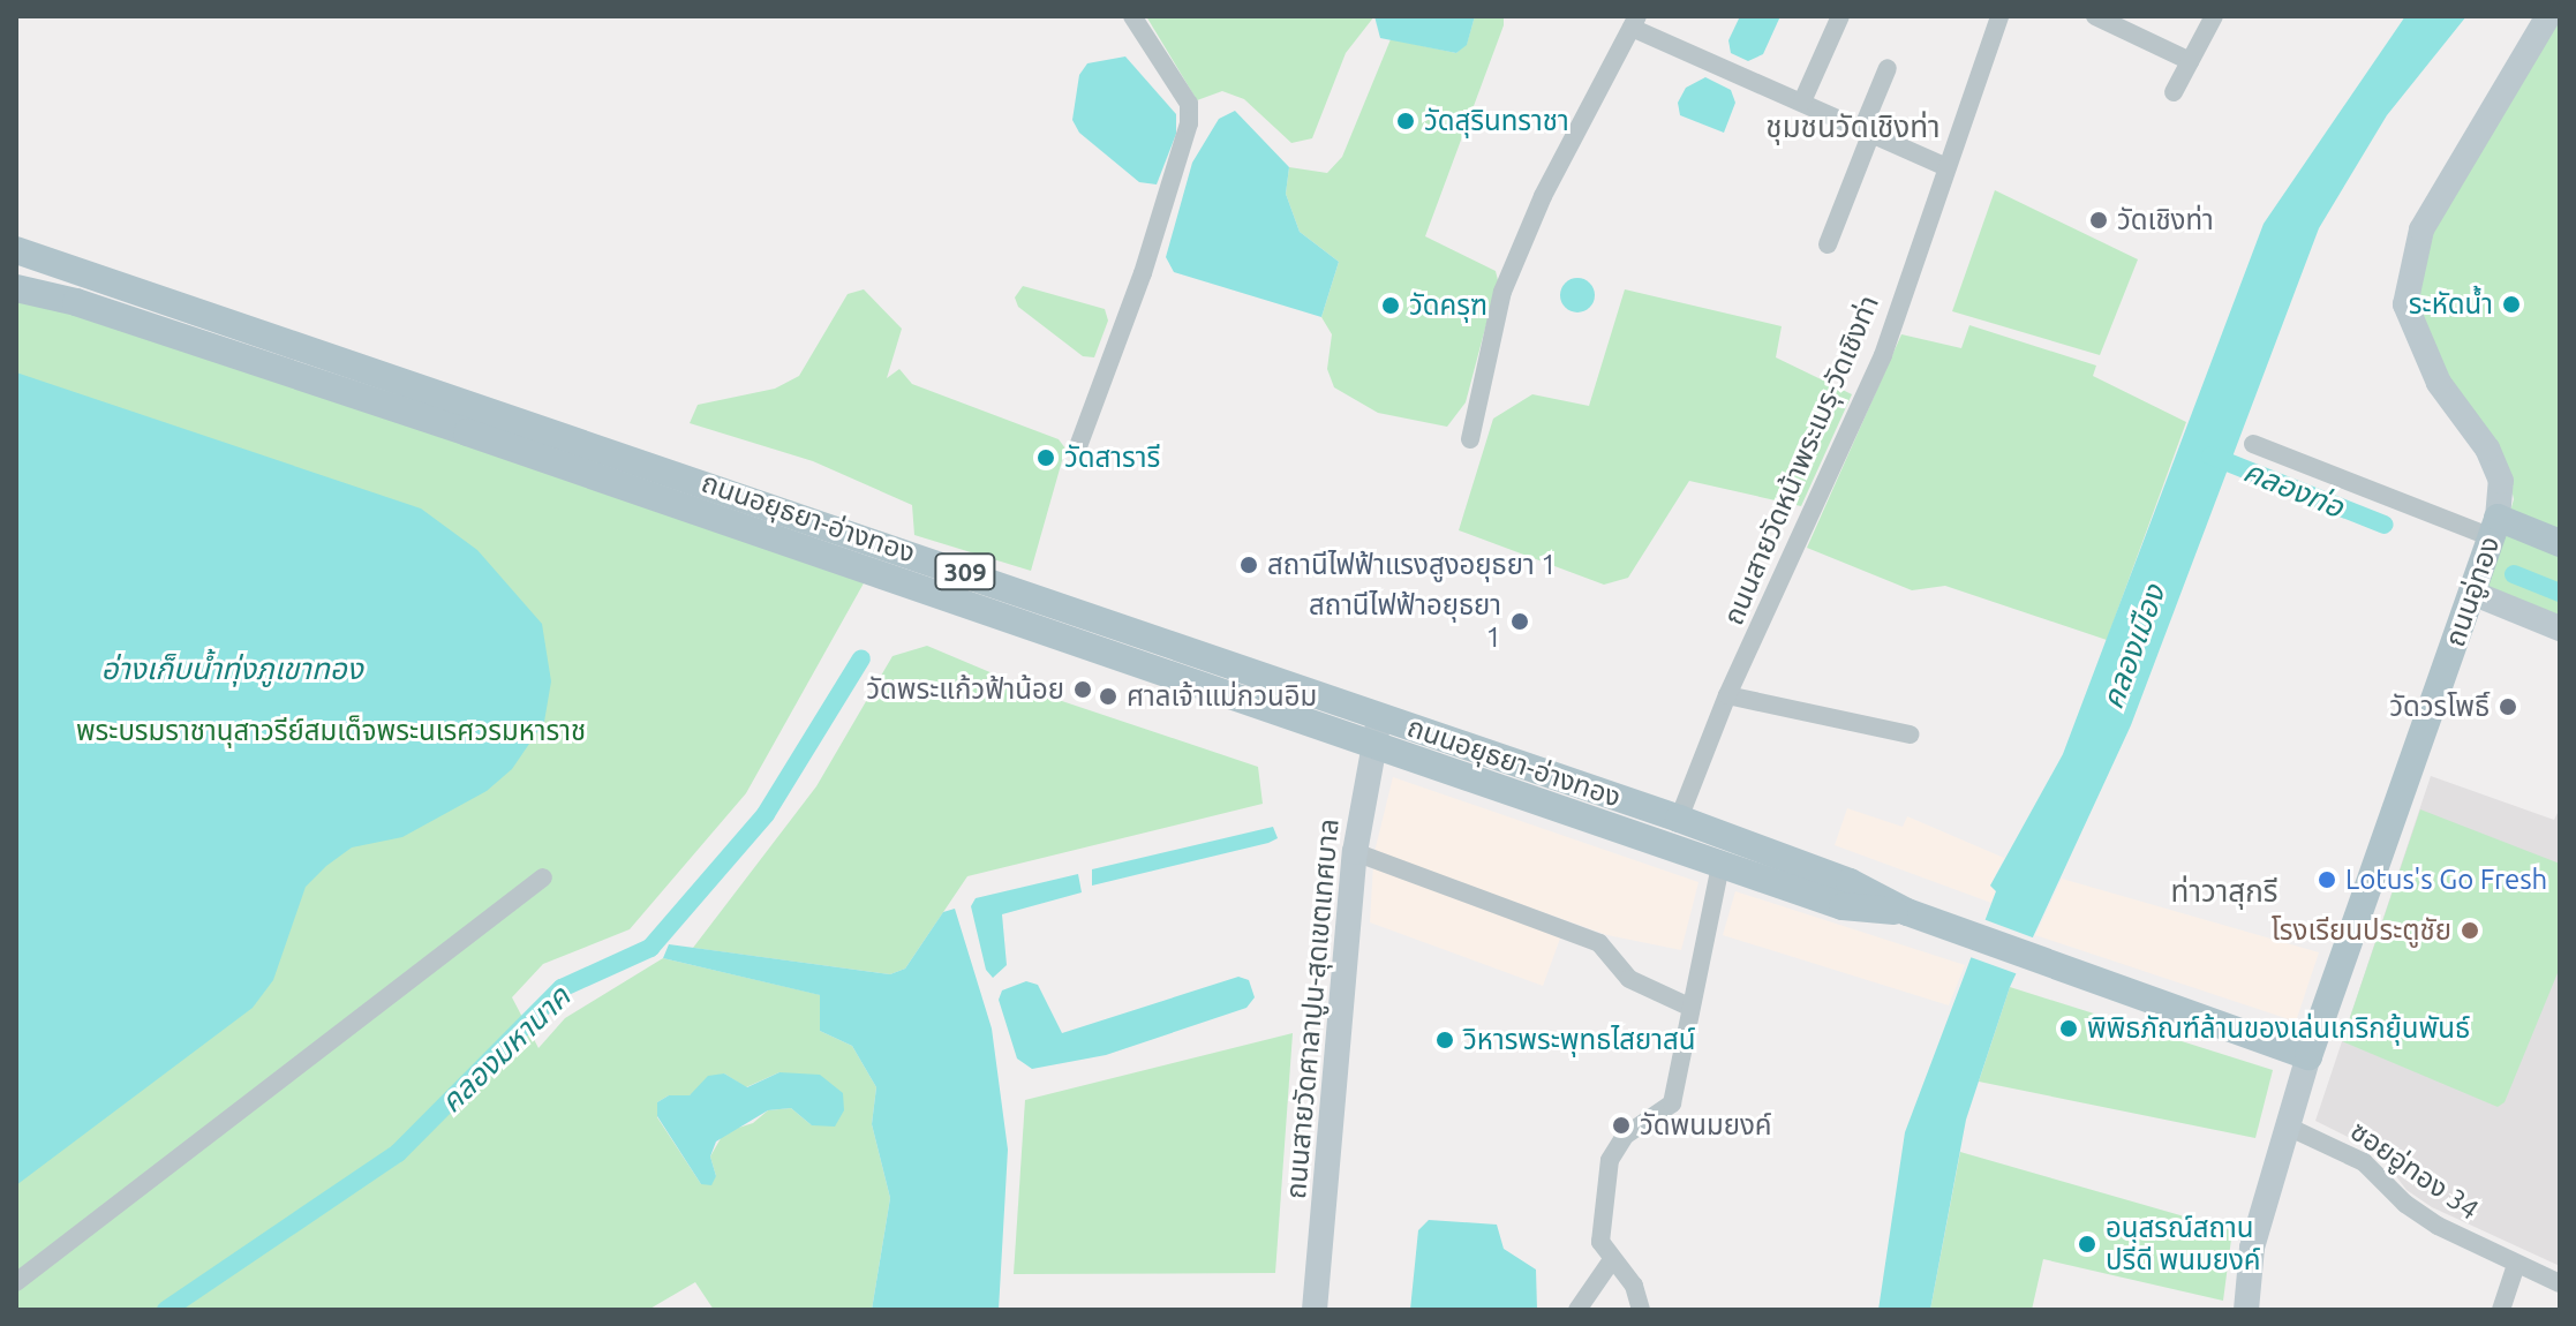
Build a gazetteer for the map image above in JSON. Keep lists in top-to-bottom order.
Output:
{
  "streets": {
    "main road": [
      "ถนนอยุธยา-อ่างทอง",
      "309",
      "ถนนอู่ทอง",
      "ถนนสายวัดศาลาปูน-สุดเขตเทศบาล"
    ],
    "street": ["ถนนสายวัดหน้าพระเมรุ-วัดเชิงท่า", "ซอยอู่ทอง 34"]
  },
  "crossings": [
    ["ถนนสายวัดหน้าพระเมรุ-วัดเชิงท่า", "ถนนอยุธยา-อ่างทอง"],
    ["ถนนอยุธยา-อ่างทอง", "ถนนอู่ทอง"],
    ["ถนนอยุธยา-อ่างทอง", "ถนนสายวัดศาลาปูน-สุดเขตเทศบาล"],
    ["ถนนอู่ทอง", "ซอยอู่ทอง 34"]
  ],
  "districts": ["ชุมชนวัดเชิงท่า", "ท่าวาสุกรี"],
  "water": [
    "คลองท่อ",
    "คลองเมือง",
    "อ่างเก็บน้ำทุ่งภูเขาทอง",
    "คลองมหานาค"
  ],
  "parks": ["พระบรมราชานุสาวรีย์สมเด็จพระนเรศวรมหาราช"],
  "places": [
    "วัดสุรินทราชา",
    "วัดเชิงท่า",
    "ระหัดน้ำ",
    "วัดครุฑ",
    "วัดสารารี",
    "สถานีไฟฟ้าแรงสูงอยุธยา 1",
    "สถานีไฟฟ้าอยุธยา 1",
    "วัดพระแก้วฟ้าน้อย",
    "ศาลเจ้าแม่กวนอิม",
    "วัดวรโพธิ์",
    "Lotus's Go Fresh",
    "โรงเรียนประตูชัย",
    "พิพิธภัณฑ์ล้านของเล่นเกริกยุ้นพันธ์",
    "วิหารพระพุทธไสยาสน์",
    "วัดพนมยงค์",
    "อนุสรณ์สถาน ปรีดี พนมยงค์"
  ]
}
